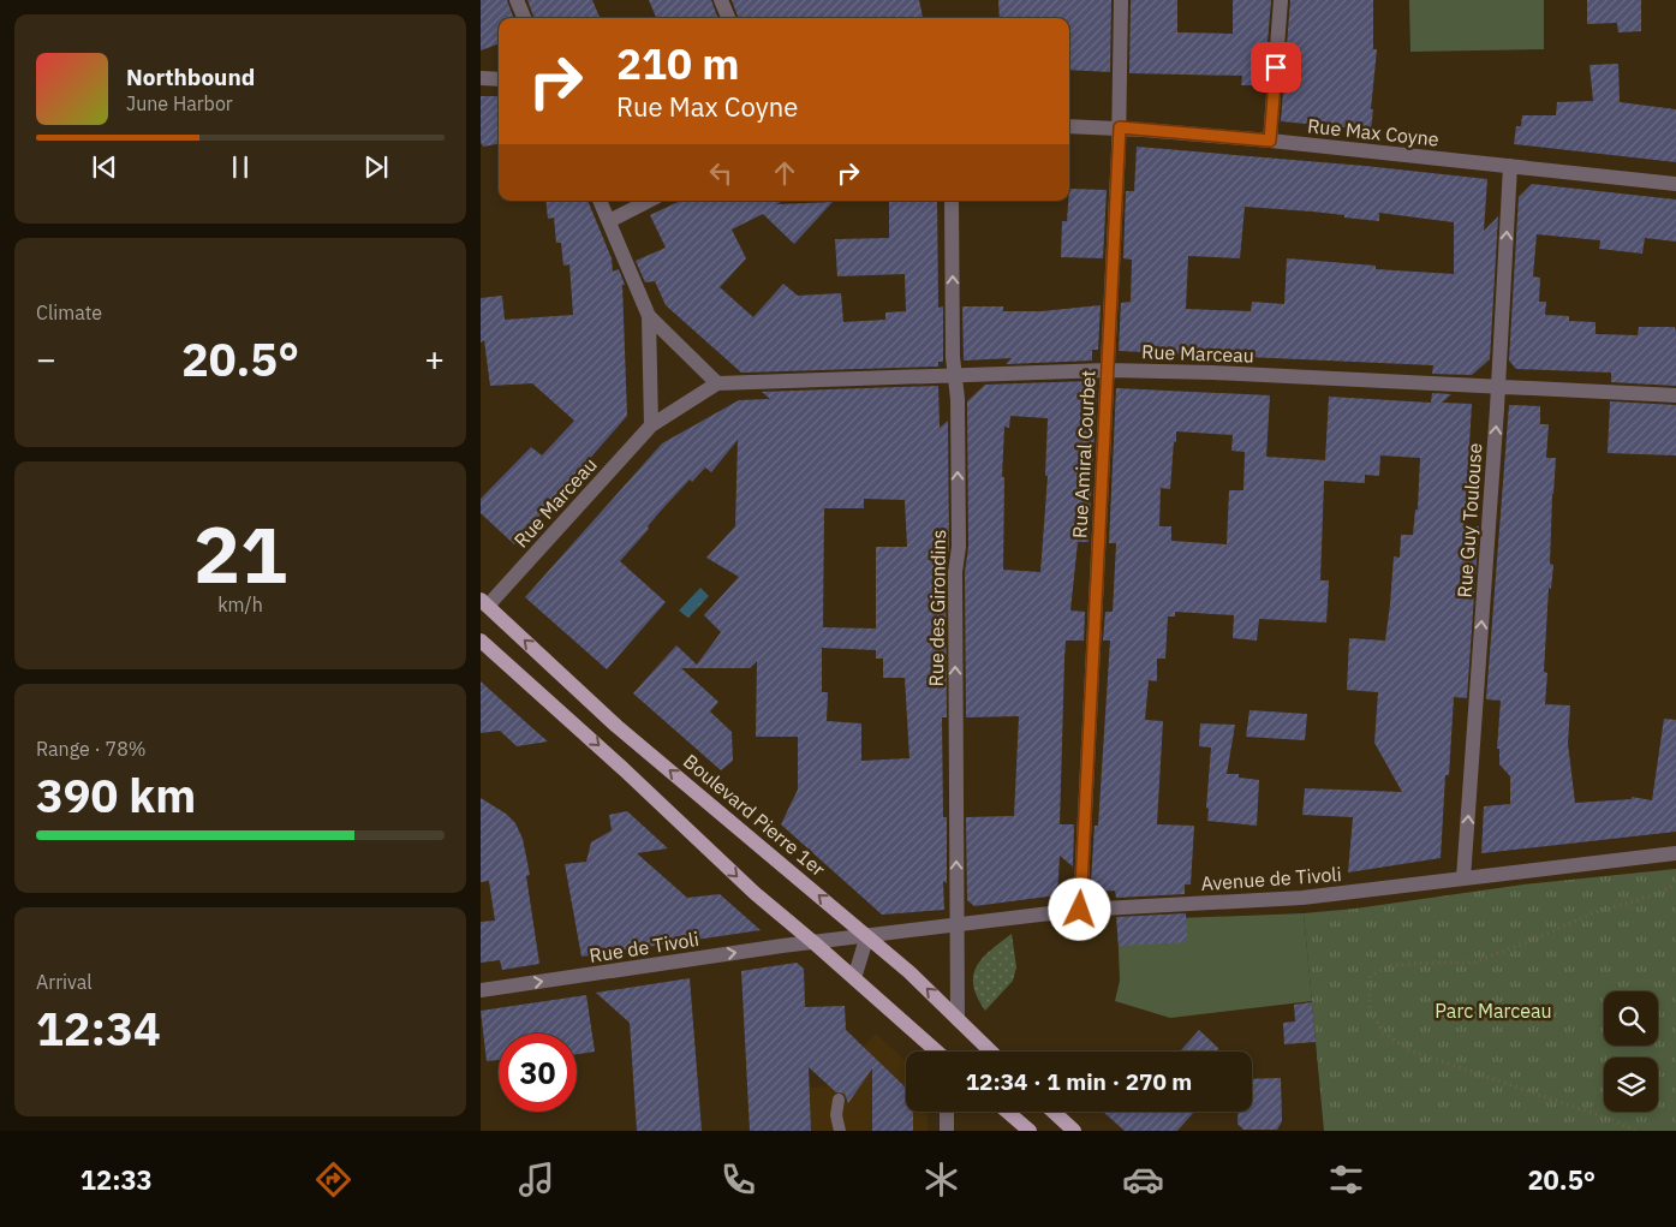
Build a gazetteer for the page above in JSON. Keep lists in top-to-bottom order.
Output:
{
  "streets": {
    "main road": ["Boulevard Pierre 1er"],
    "street": [
      "Rue Max Coyne",
      "Rue Marceau",
      "Rue Amiral Courbet",
      "Rue Guy Toulouse",
      "Rue des Girondins",
      "Avenue de Tivoli",
      "Rue de Tivoli"
    ]
  },
  "crossings": [
    ["Rue Max Coyne", "Rue Amiral Courbet"],
    ["Rue Max Coyne", "Rue Guy Toulouse"],
    ["Rue Marceau", "Rue Amiral Courbet"],
    ["Rue Marceau", "Rue Guy Toulouse"],
    ["Rue Marceau", "Rue des Girondins"],
    ["Rue Marceau", "Boulevard Pierre 1er"],
    ["Rue Amiral Courbet", "Avenue de Tivoli"],
    ["Rue Guy Toulouse", "Avenue de Tivoli"],
    ["Rue des Girondins", "Boulevard Pierre 1er"],
    ["Rue des Girondins", "Avenue de Tivoli"],
    ["Boulevard Pierre 1er", "Avenue de Tivoli"],
    ["Boulevard Pierre 1er", "Rue de Tivoli"],
    ["Avenue de Tivoli", "Rue de Tivoli"]
  ],
  "one_way": ["Rue Guy Toulouse", "Rue des Girondins", "Rue de Tivoli"],
  "parks": ["Parc Marceau"],
  "page": {
    "turn": ["210 m", "Rue Max Coyne"],
    "song": ["Northbound", "June Harbor"],
    "tile": [
      "Climate",
      ["21", "km/h"],
      ["Range · 78%", "390 km"],
      ["Arrival", "12:34"]
    ],
    "heat": ["−", "20.5°", "+"],
    "limit": "30",
    "trip": "12:34 · 1 min · 270 m",
    "tabs": ["12:33", "20.5°"]
  }
}
